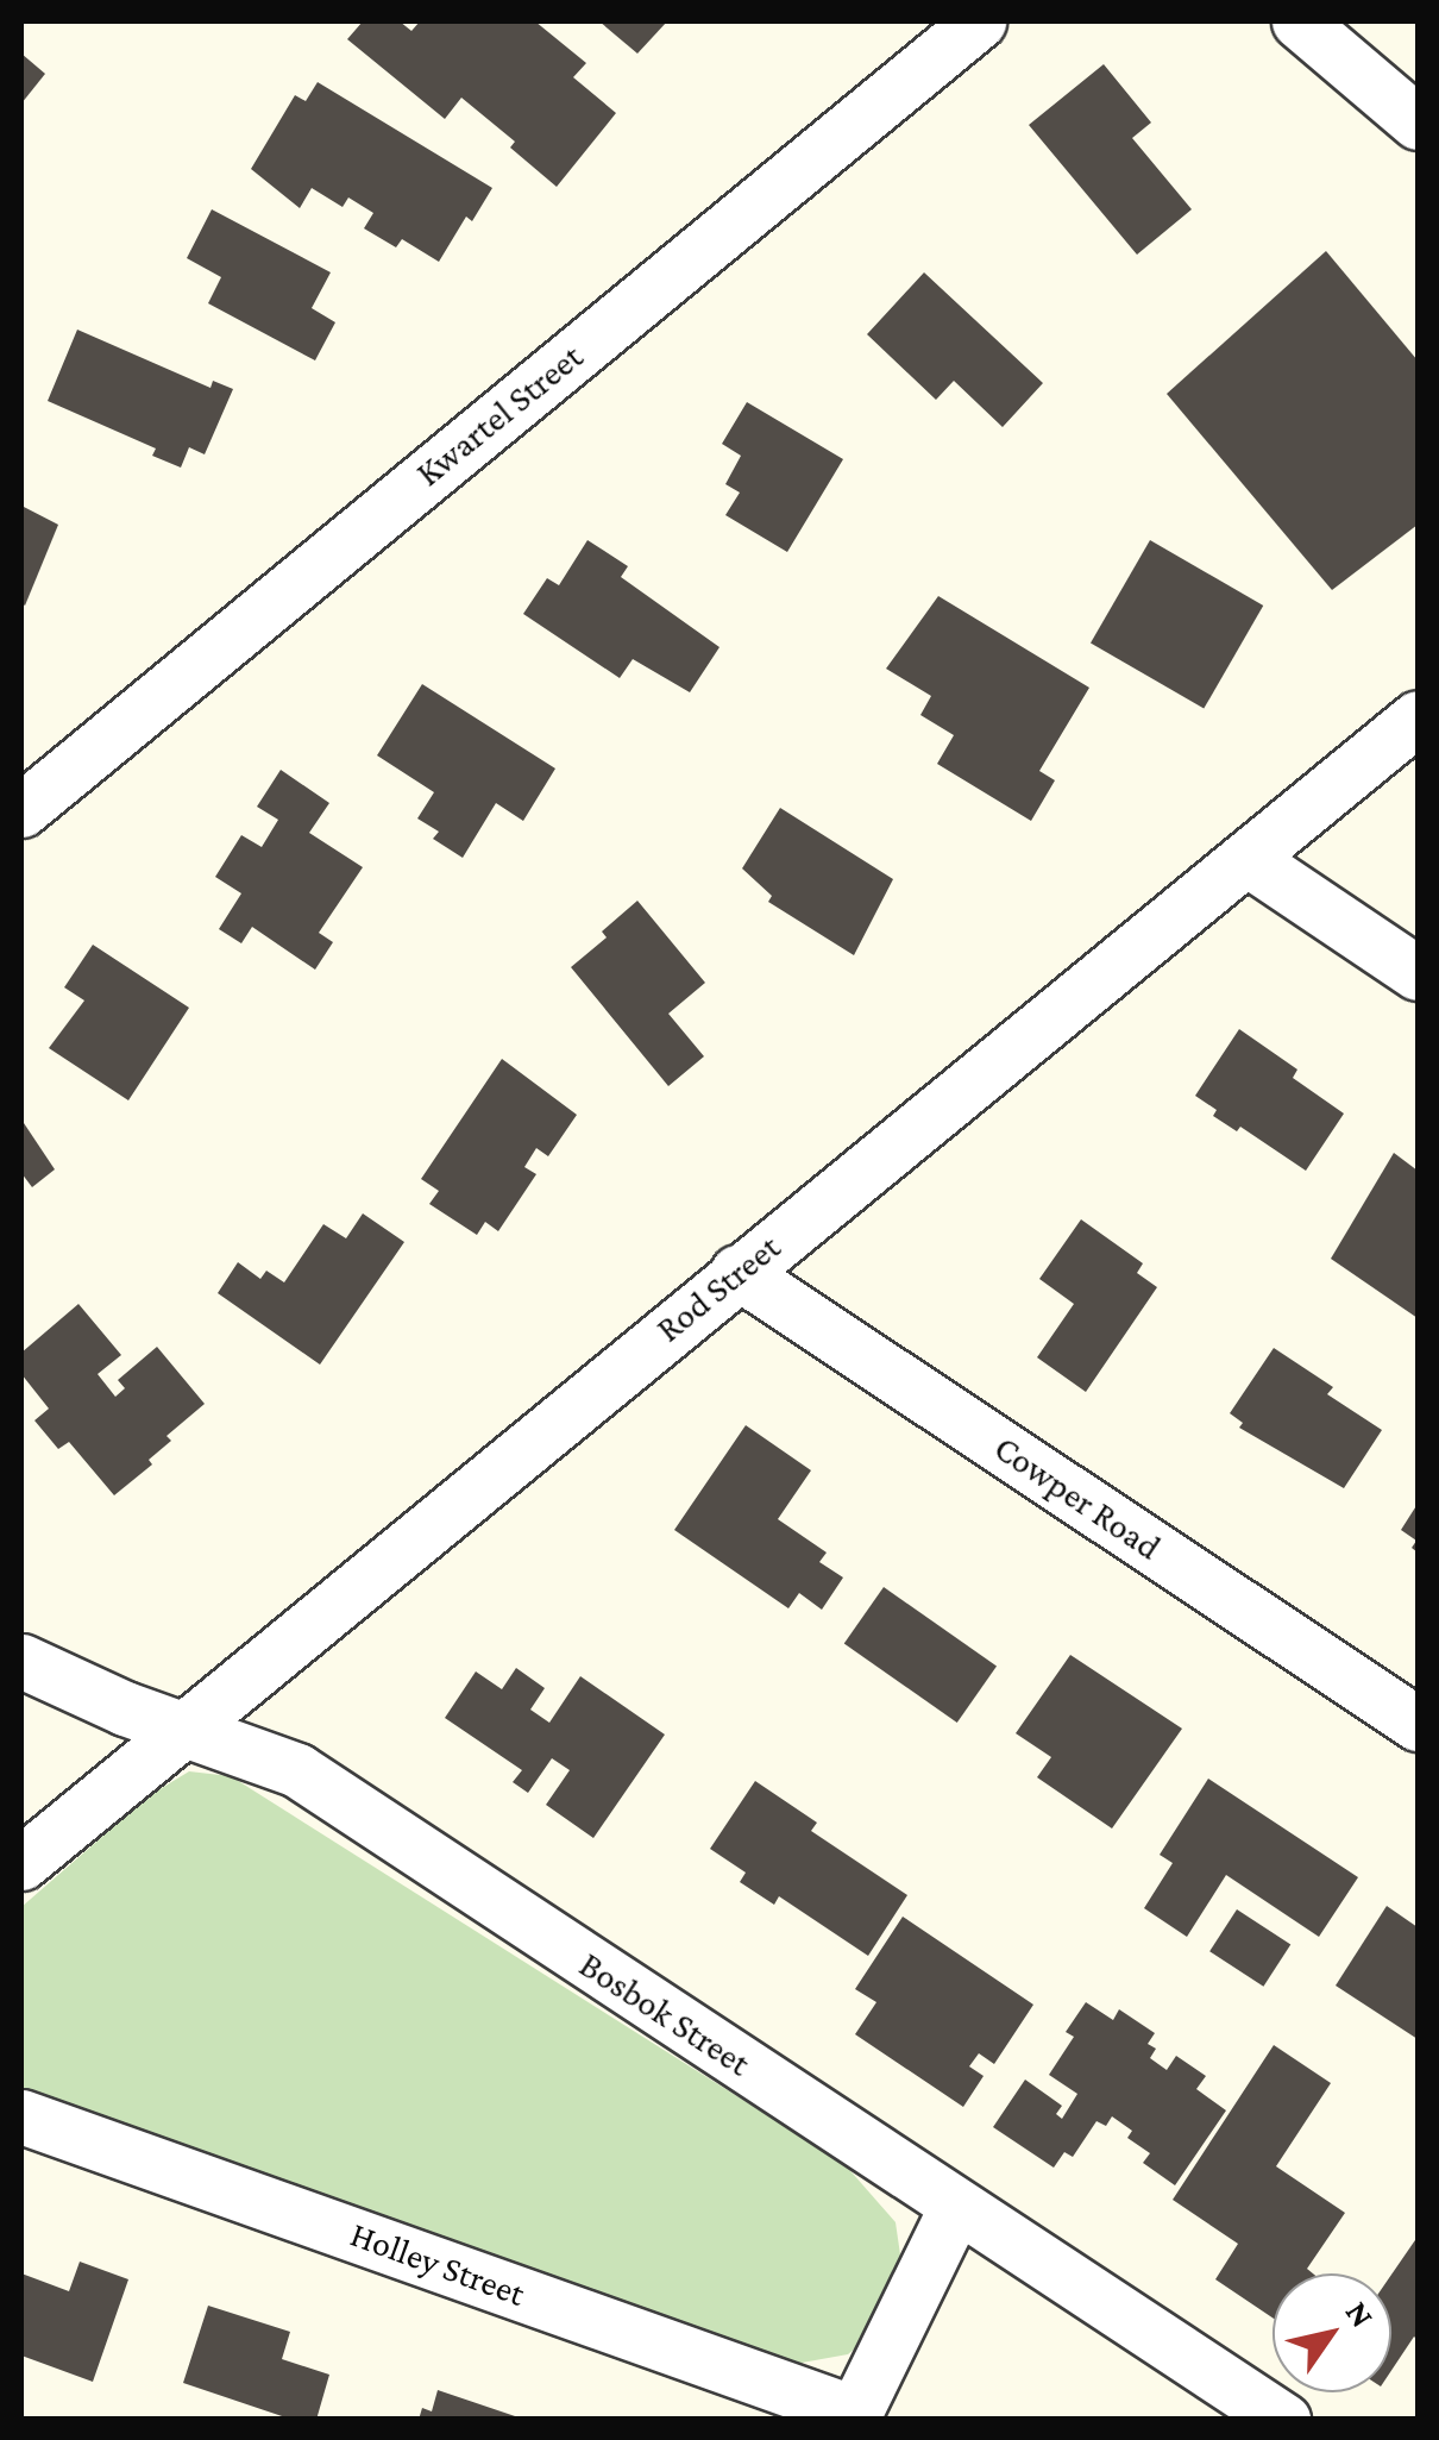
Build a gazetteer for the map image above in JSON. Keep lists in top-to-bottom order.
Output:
{
  "streets": {
    "street": [
      "Kwartel Street",
      "Rod Street",
      "Cowper Road",
      "Bosbok Street",
      "Holley Street"
    ]
  },
  "crossings": [
    ["Rod Street", "Cowper Road"],
    ["Rod Street", "Bosbok Street"]
  ],
  "north": "top right"
}
